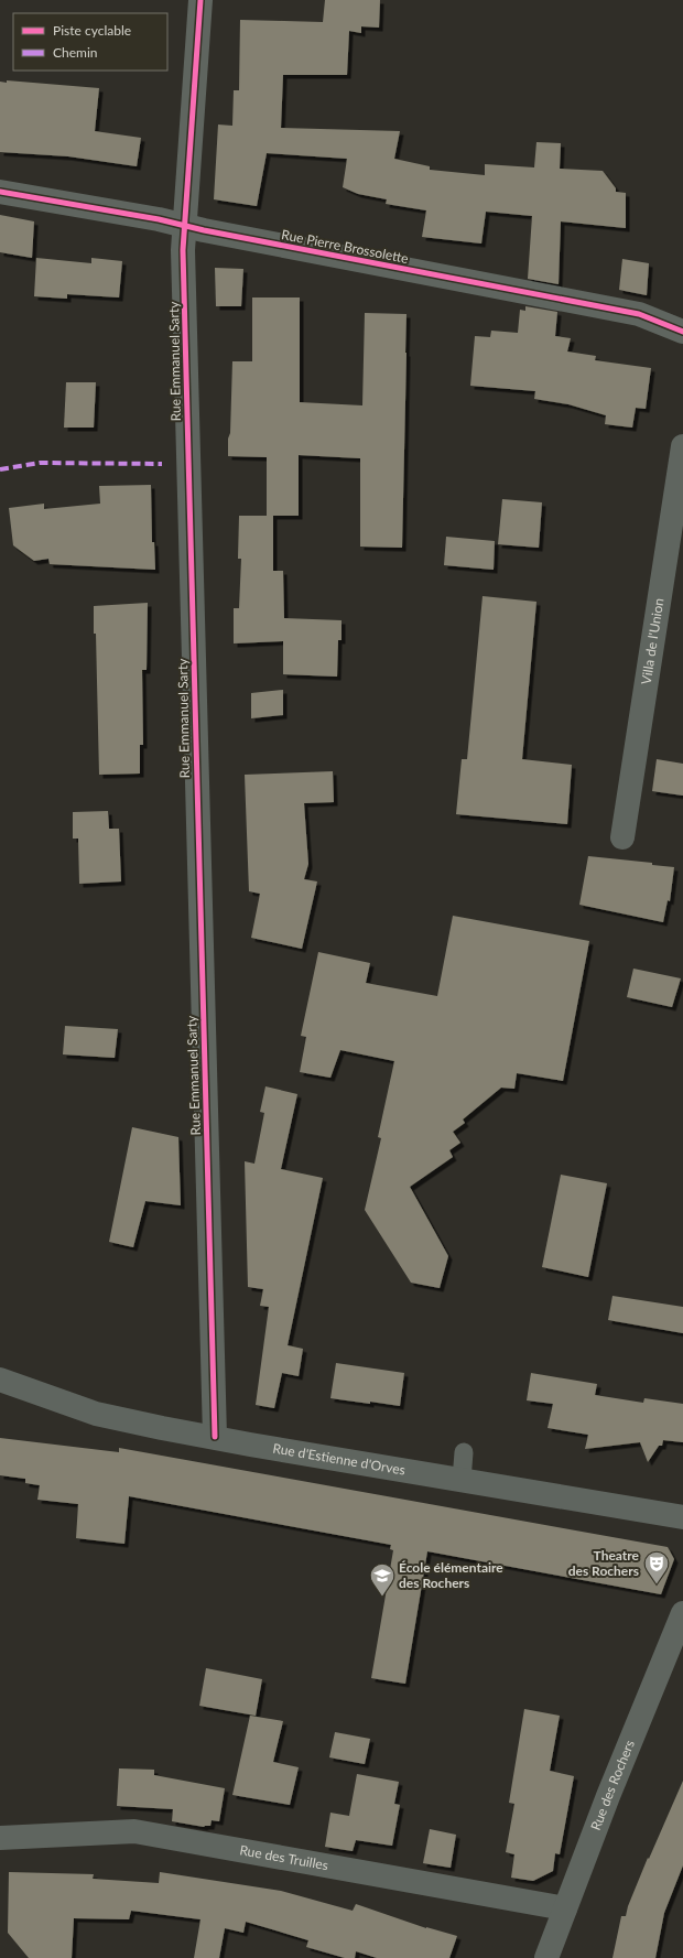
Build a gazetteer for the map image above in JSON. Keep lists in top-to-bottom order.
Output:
{
  "streets": {
    "street": [
      "Rue Pierre Brossolette",
      "Rue Emmanuel Sarty",
      "Villa de l'Union",
      "Rue d'Estienne d'Orves",
      "Rue des Rochers",
      "Rue des Truilles"
    ]
  },
  "crossings": [
    ["Rue Pierre Brossolette", "Rue Emmanuel Sarty"],
    ["Rue Emmanuel Sarty", "Rue d'Estienne d'Orves"],
    ["Rue des Rochers", "Rue des Truilles"]
  ],
  "places": {
    "theatre": ["Theatre des Rochers"],
    "school or university": ["École élémentaire des Rochers"]
  },
  "legend": ["Piste cyclable", "Chemin"]
}
